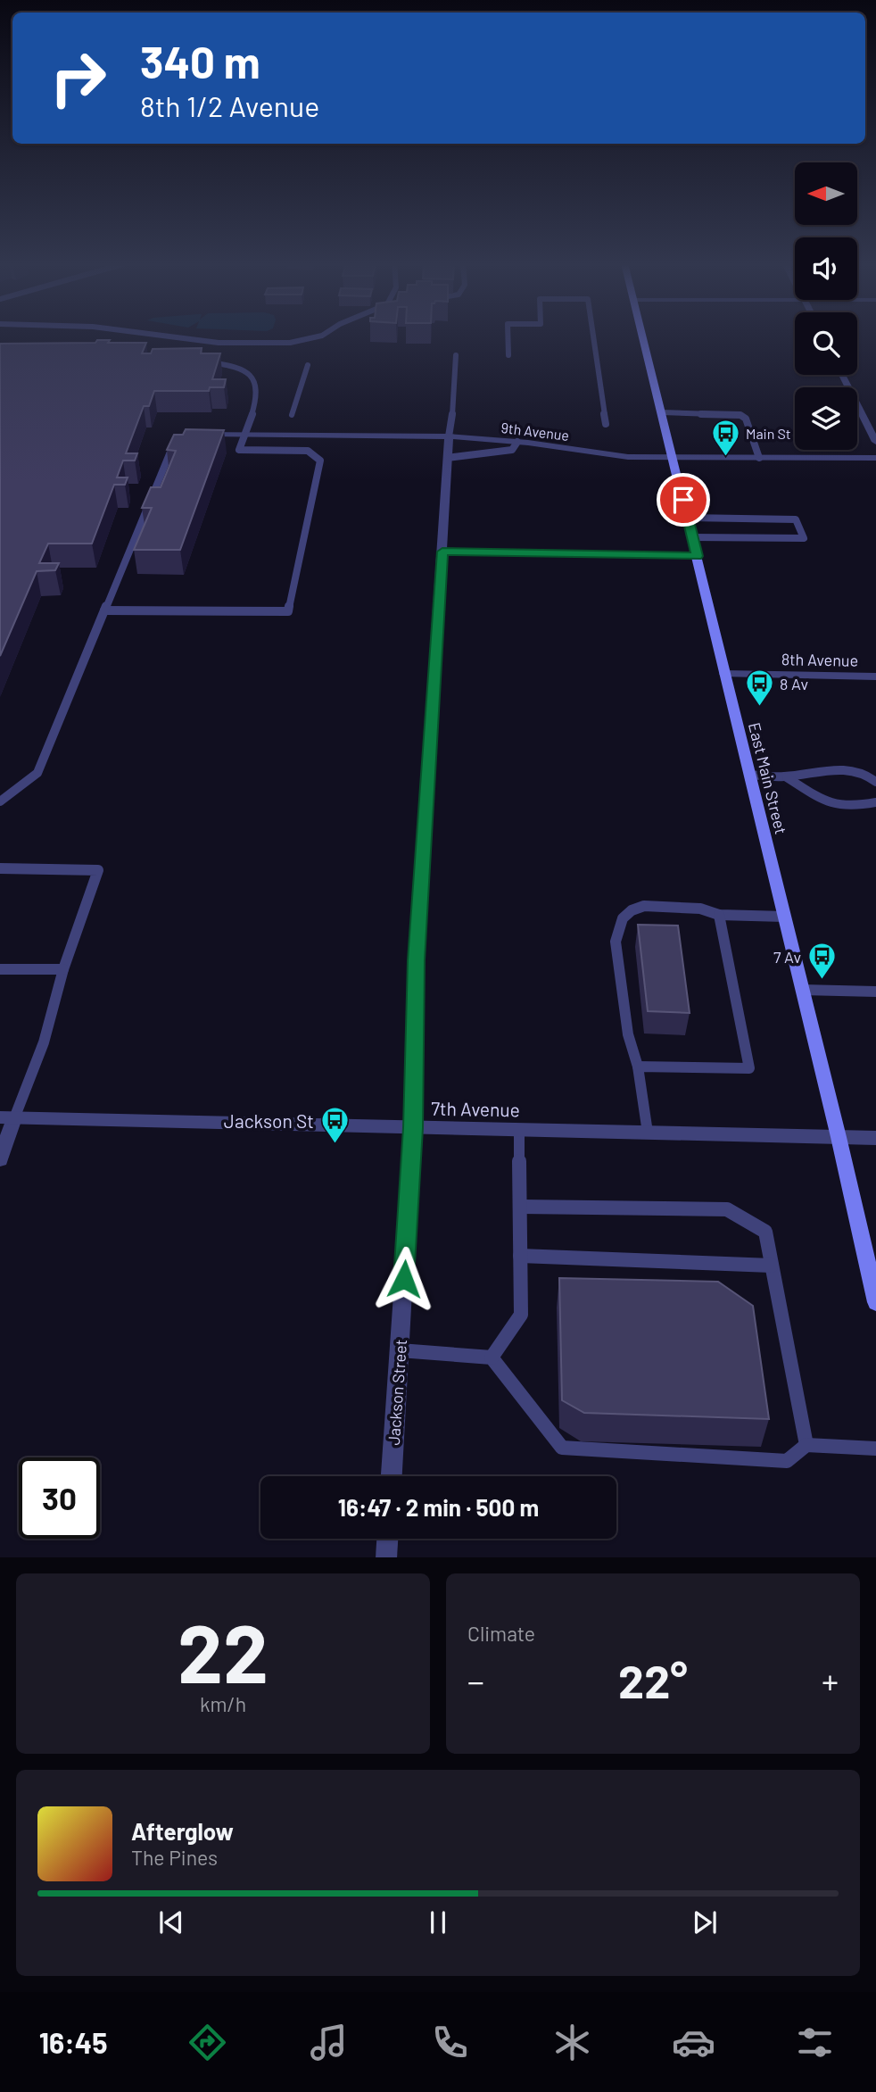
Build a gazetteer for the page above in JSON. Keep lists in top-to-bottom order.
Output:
{
  "streets": {
    "main road": ["East Main Street"],
    "street": [
      "9th Avenue",
      "8th Avenue",
      "7th Avenue",
      "Jackson Street"
    ]
  },
  "crossings": [
    ["9th Avenue", "East Main Street"],
    ["9th Avenue", "Jackson Street"],
    ["8th Avenue", "East Main Street"],
    ["East Main Street", "7th Avenue"],
    ["7th Avenue", "Jackson Street"]
  ],
  "places": {
    "bus stop": [
      "Main St",
      "8 Av",
      "7 Av",
      "Jackson St"
    ]
  },
  "north": "left",
  "page": {
    "turn": ["340 m", "8th 1/2 Avenue"],
    "limit": "30",
    "trip": "16:47 · 2 min · 500 m",
    "tile": [
      ["22", "km/h"],
      "Climate"
    ],
    "heat": ["−", "22°", "+"],
    "song": ["Afterglow", "The Pines"],
    "tabs": "16:45"
  }
}
